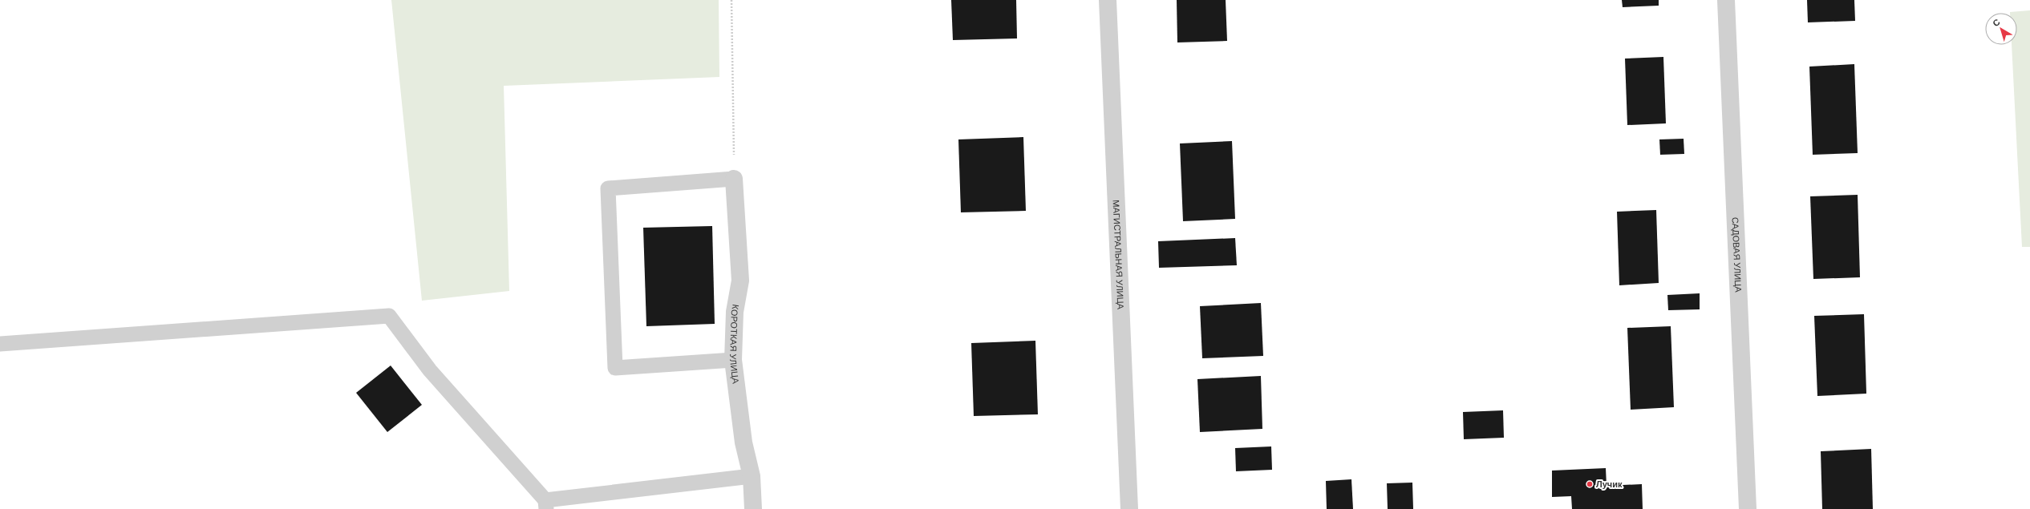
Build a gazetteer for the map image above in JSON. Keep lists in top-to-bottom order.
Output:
{
  "streets": {
    "street": ["МАГИСТРАЛЬНАЯ УЛИЦА", "САДОВАЯ УЛИЦА", "КОРОТКАЯ УЛИЦА"]
  },
  "places": ["Лучик"],
  "north": "top left"
}
